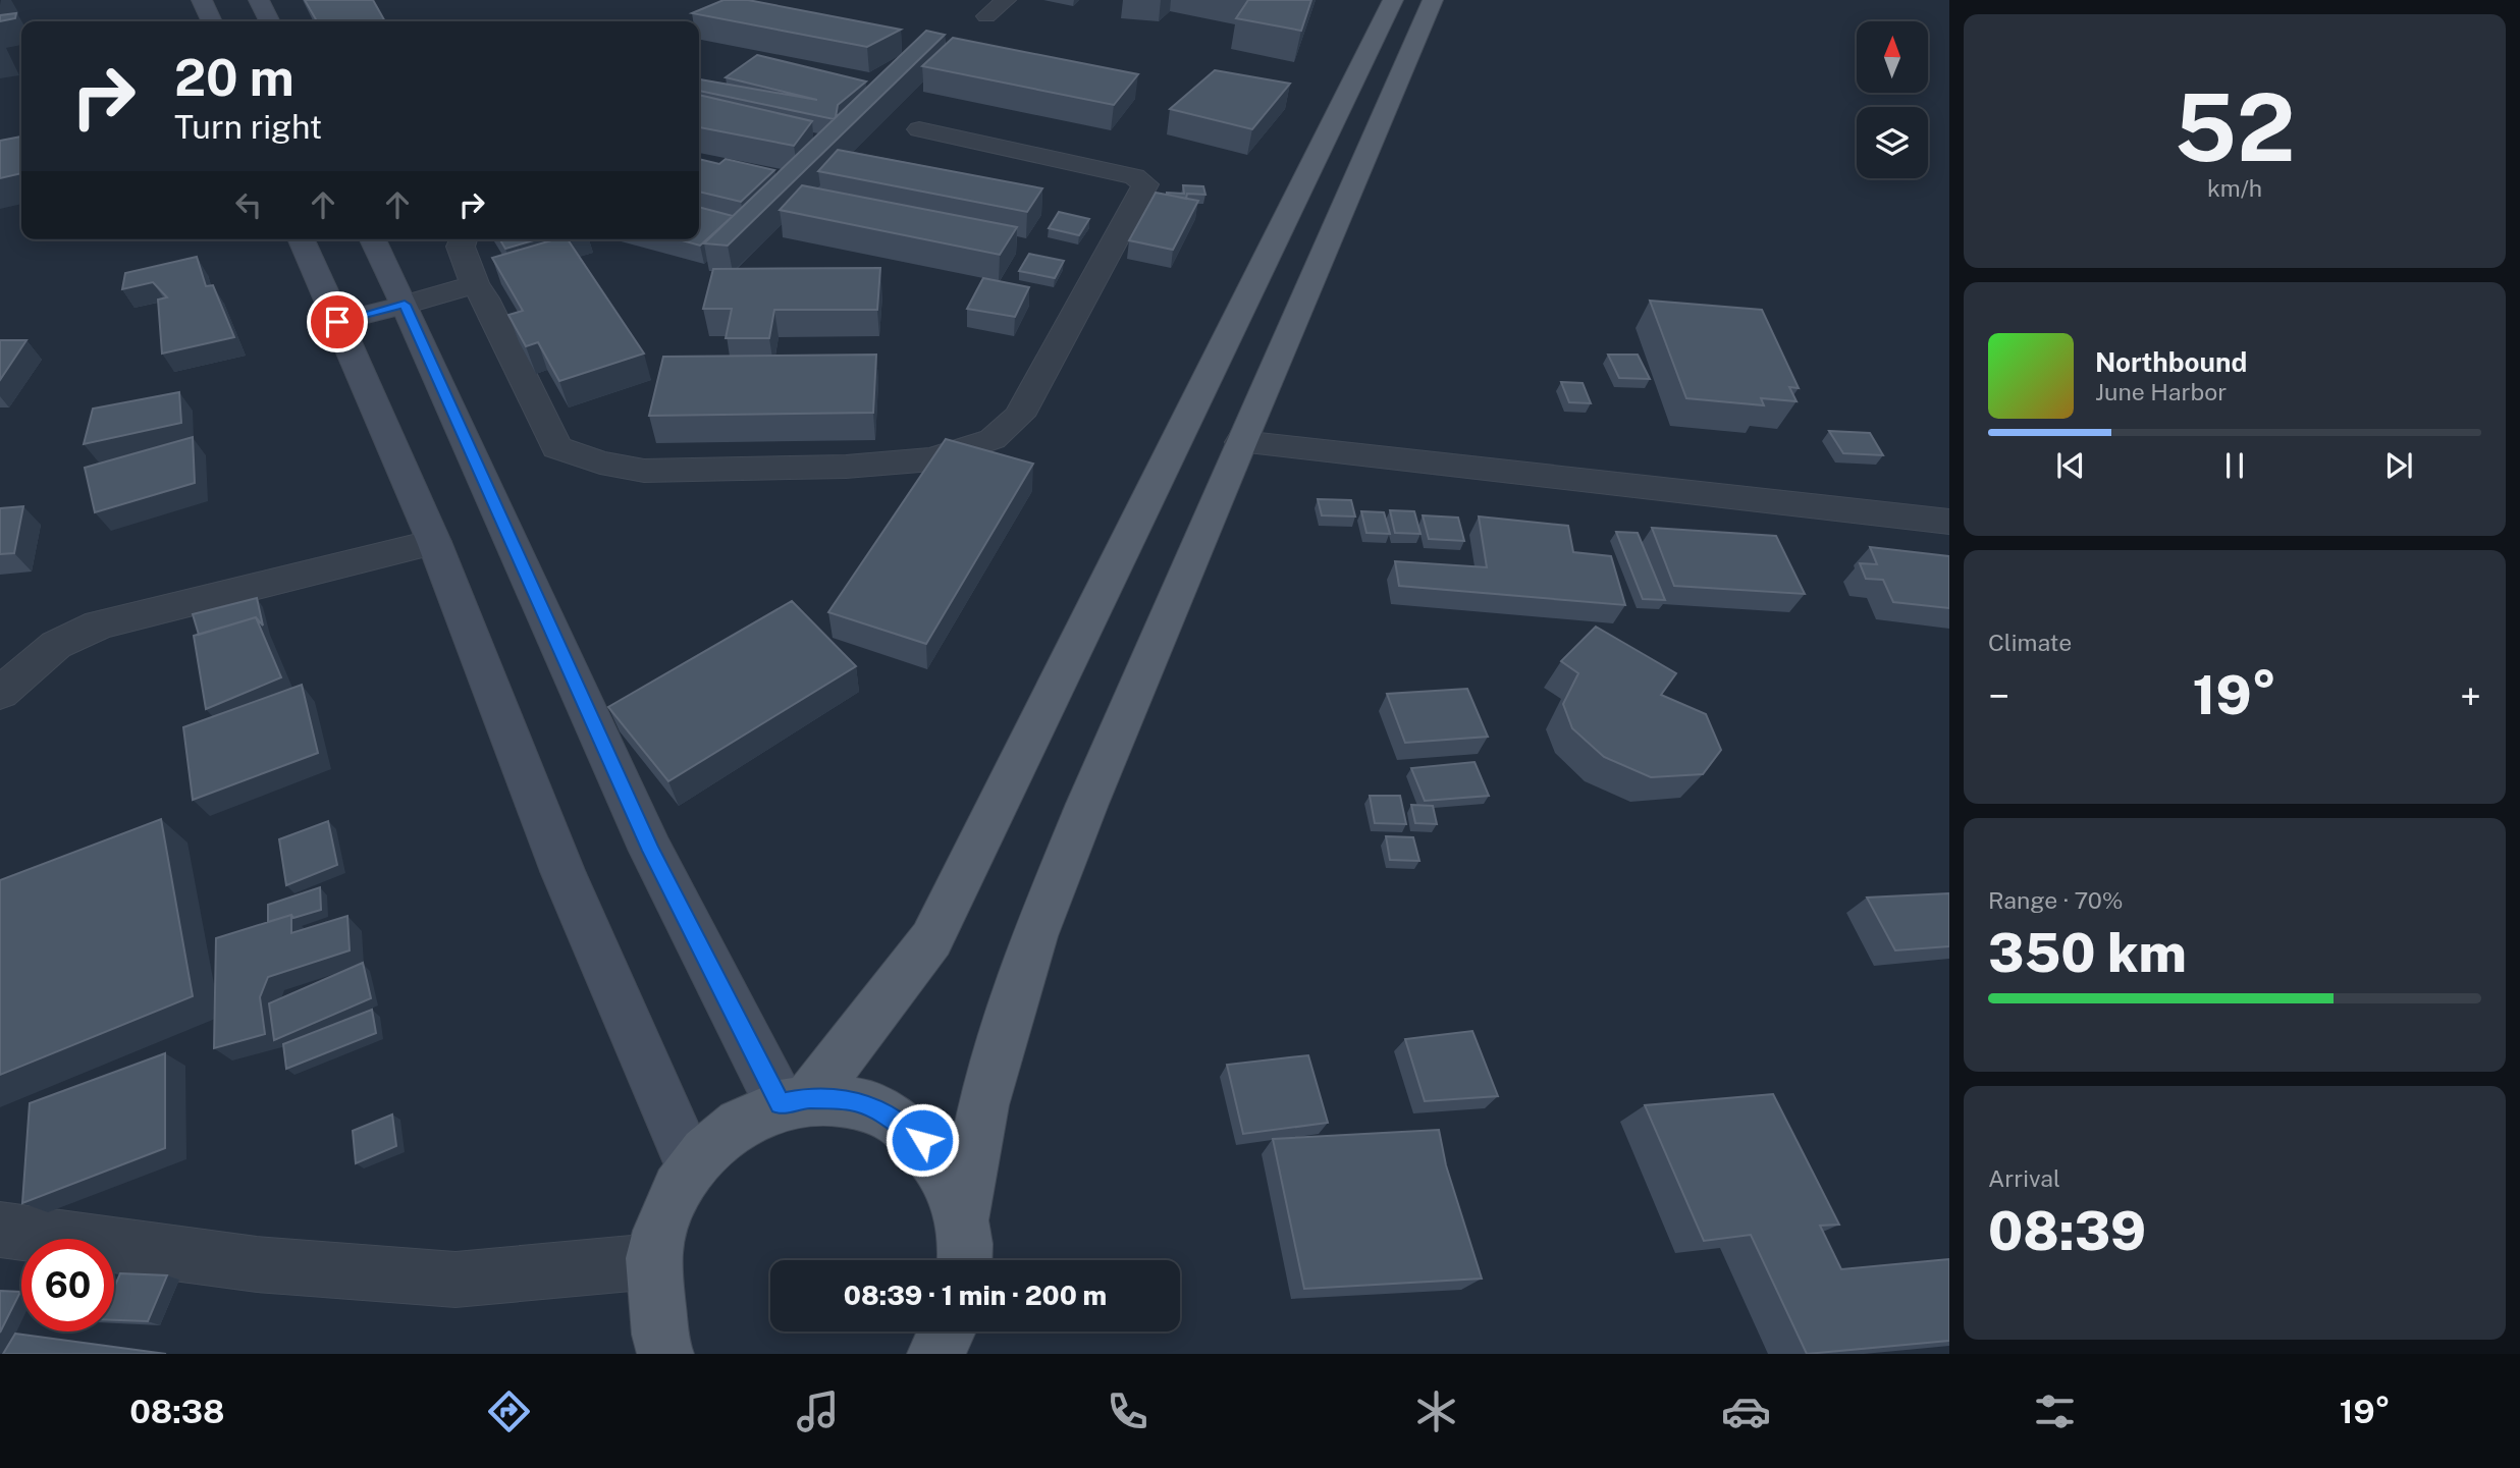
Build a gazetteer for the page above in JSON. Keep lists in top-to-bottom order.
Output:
{
  "north": "top",
  "page": {
    "tile": [
      ["52", "km/h"],
      "Climate",
      ["Range · 70%", "350 km"],
      ["Arrival", "08:39"]
    ],
    "turn": ["20 m", "Turn right"],
    "song": ["Northbound", "June Harbor"],
    "heat": ["−", "19°", "+"],
    "limit": "60",
    "trip": "08:39 · 1 min · 200 m",
    "tabs": ["08:38", "19°"]
  }
}
